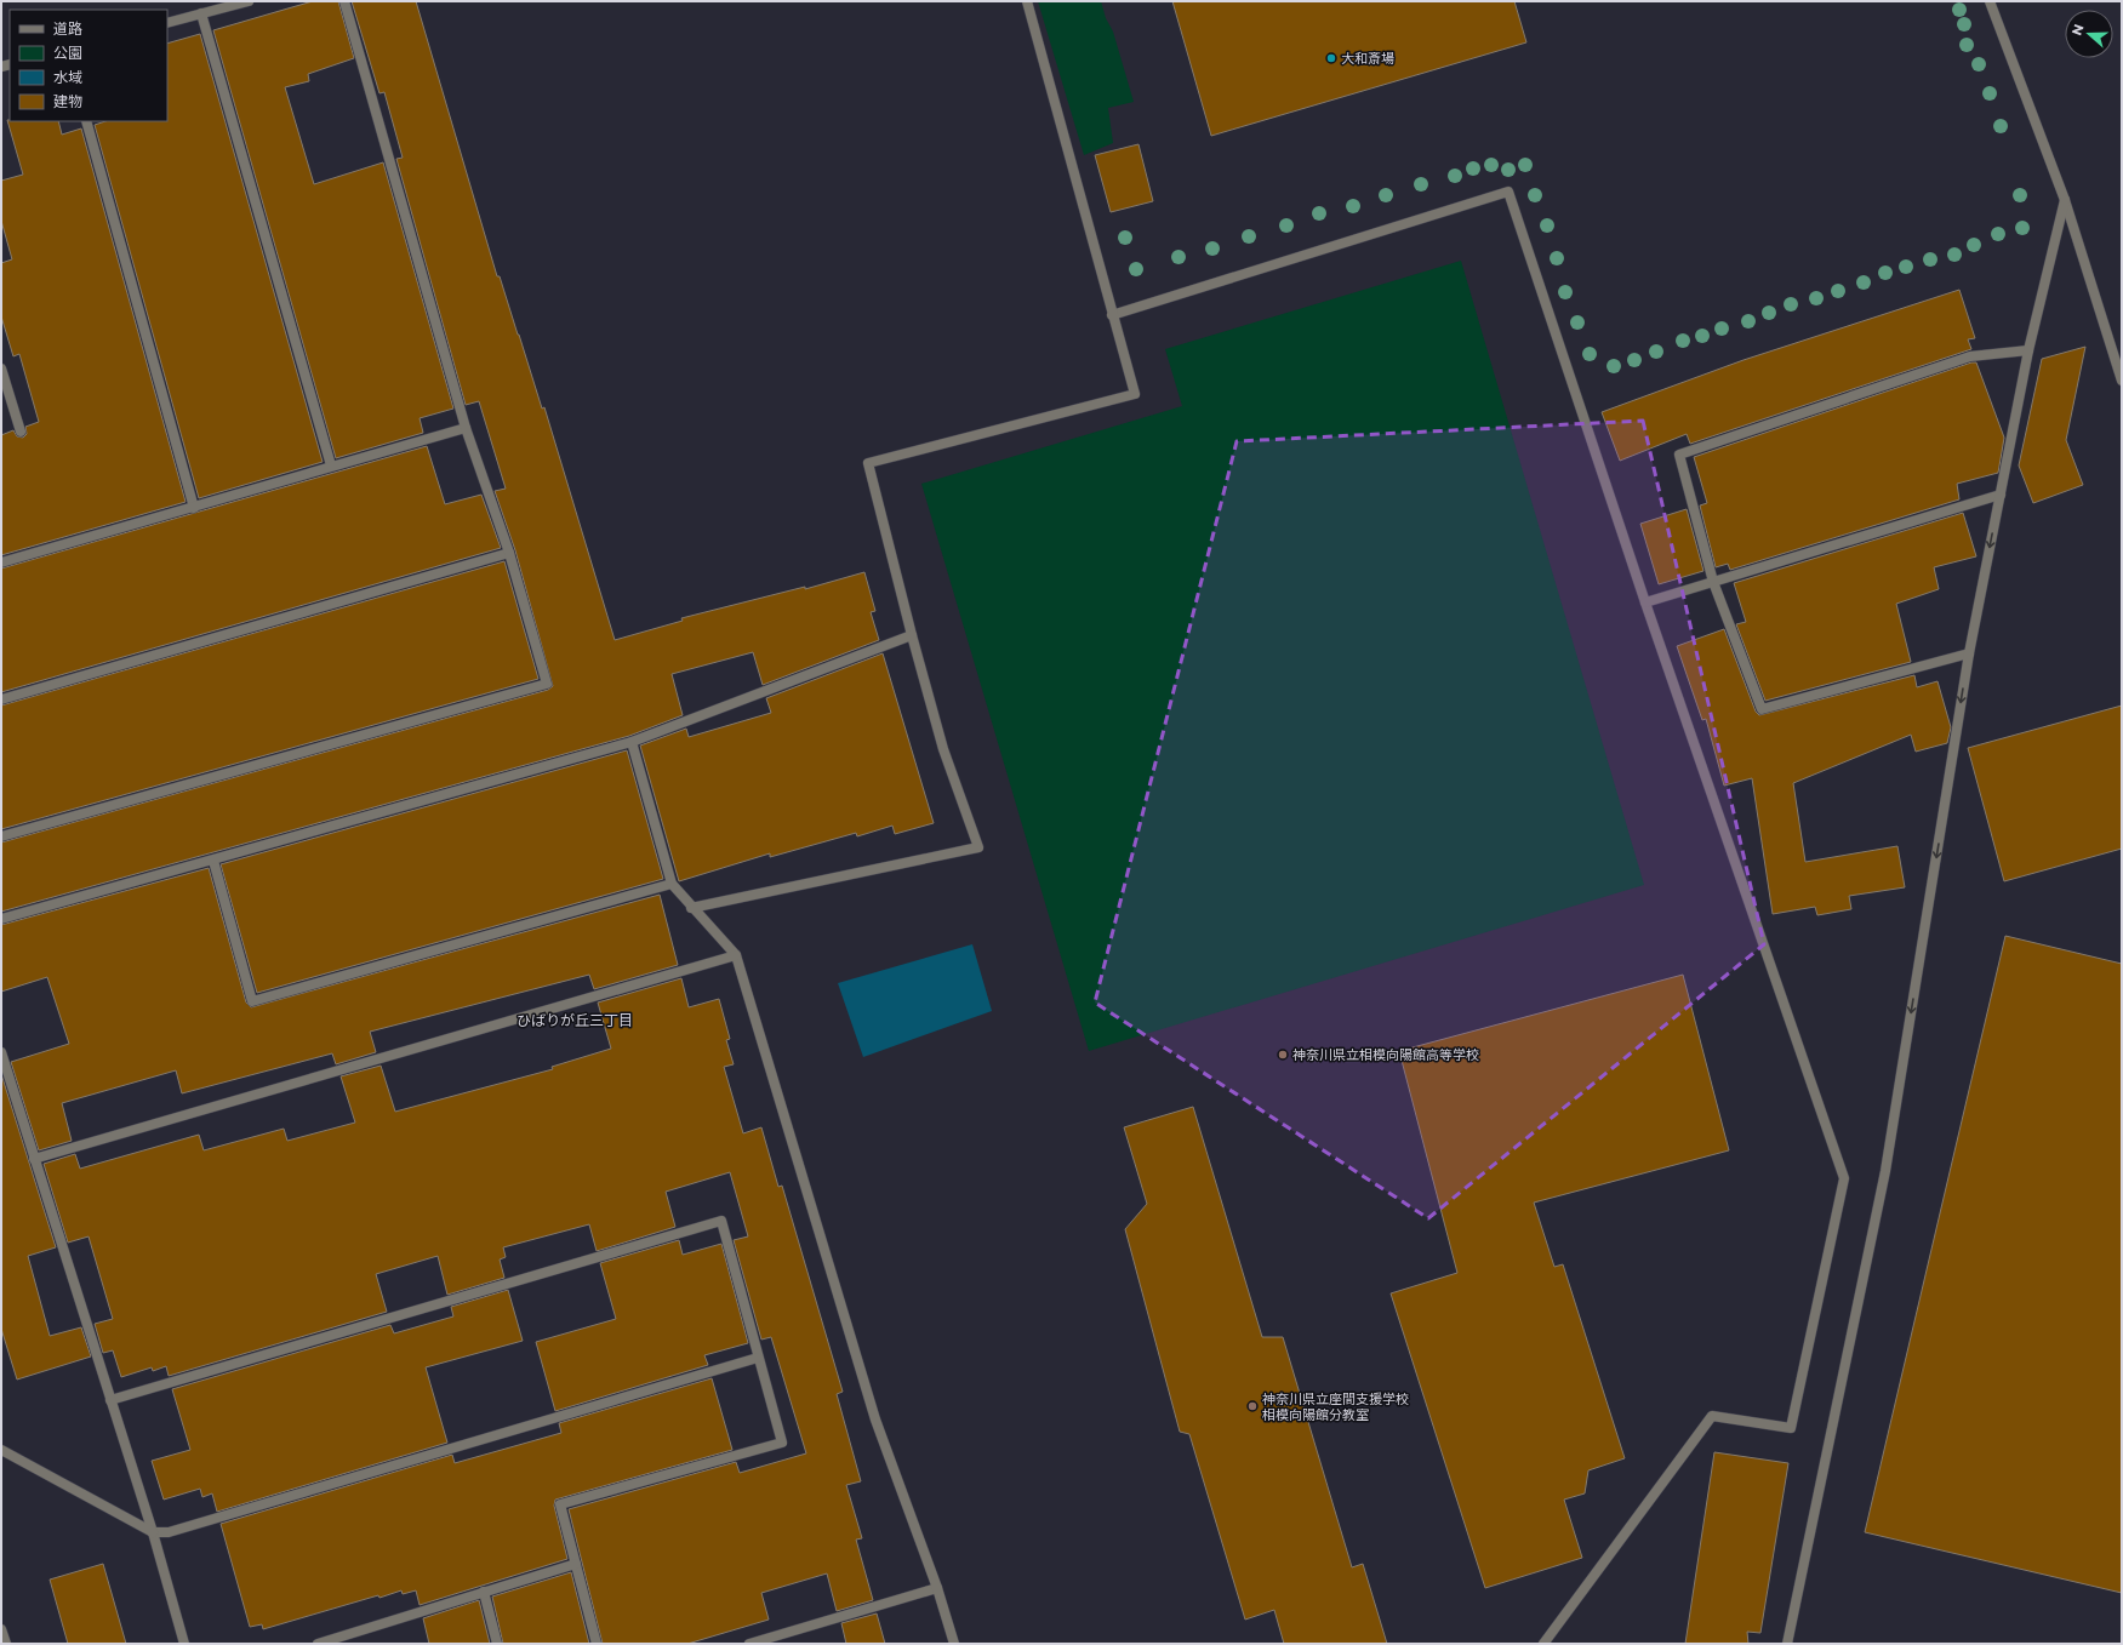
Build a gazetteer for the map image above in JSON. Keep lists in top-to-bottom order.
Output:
{
  "districts": ["ひばりが丘三丁目"],
  "places": ["大和斎場", "神奈川県立相模向陽館高等学校", "神奈川県立座間支援学校 相模向陽館分教室"],
  "legend": [
    "道路",
    "公園",
    "水域",
    "建物"
  ],
  "north": "left"
}
